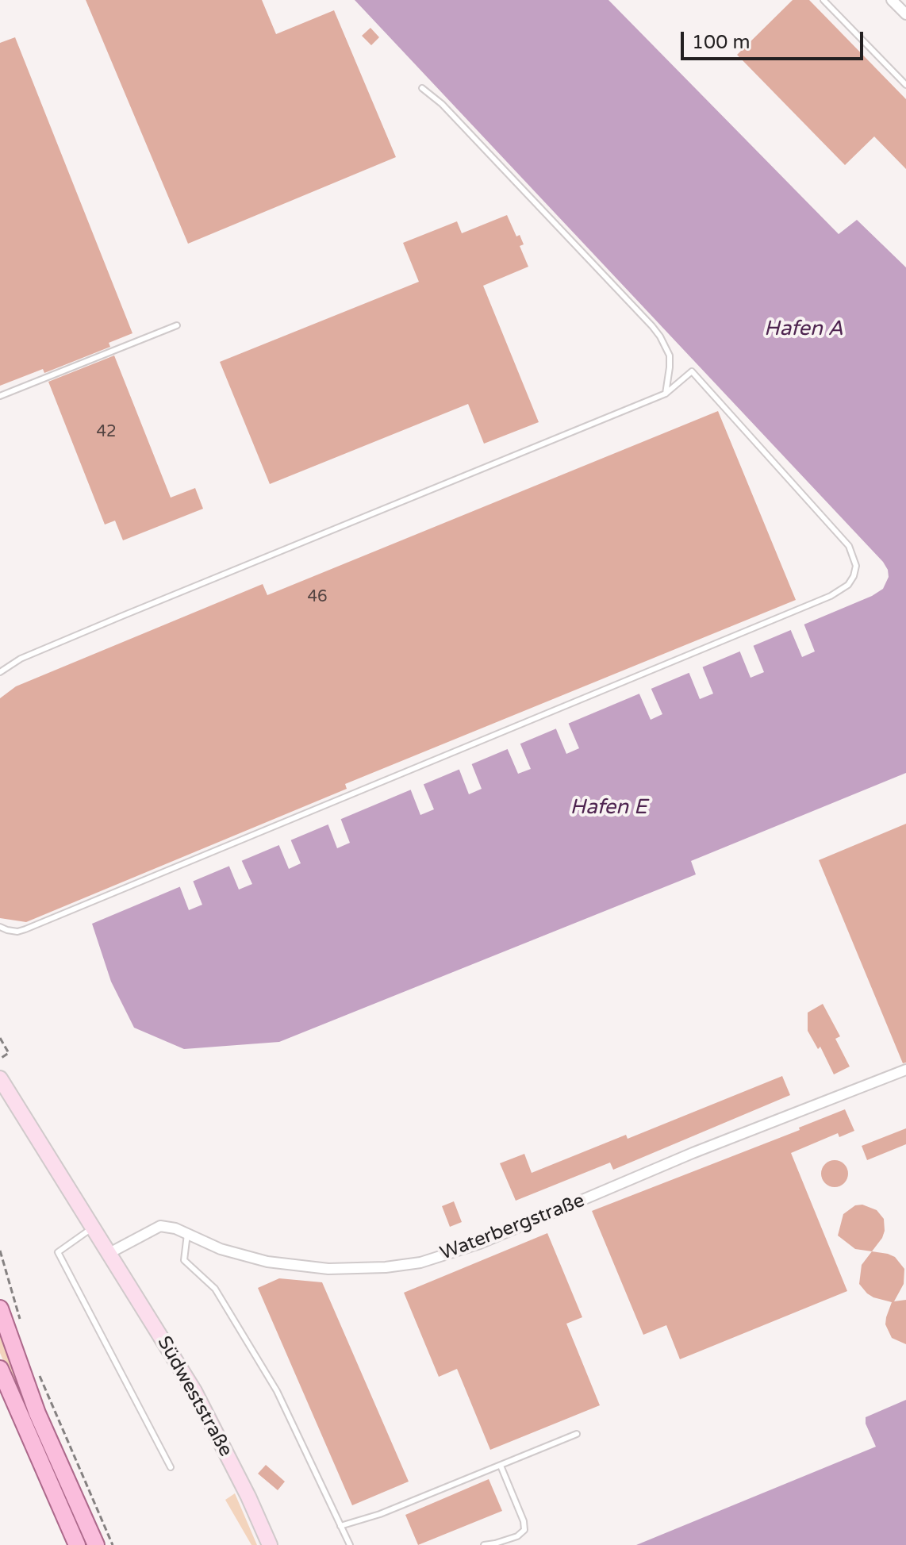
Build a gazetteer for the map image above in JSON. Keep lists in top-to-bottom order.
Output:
{
  "streets": {
    "street": ["Waterbergstraße", "Südweststraße"]
  },
  "crossings": [
    ["Waterbergstraße", "Südweststraße"]
  ],
  "water": ["Hafen A", "Hafen E"],
  "house_numbers": ["42", "46"],
  "scale_bar": "100 m"
}
